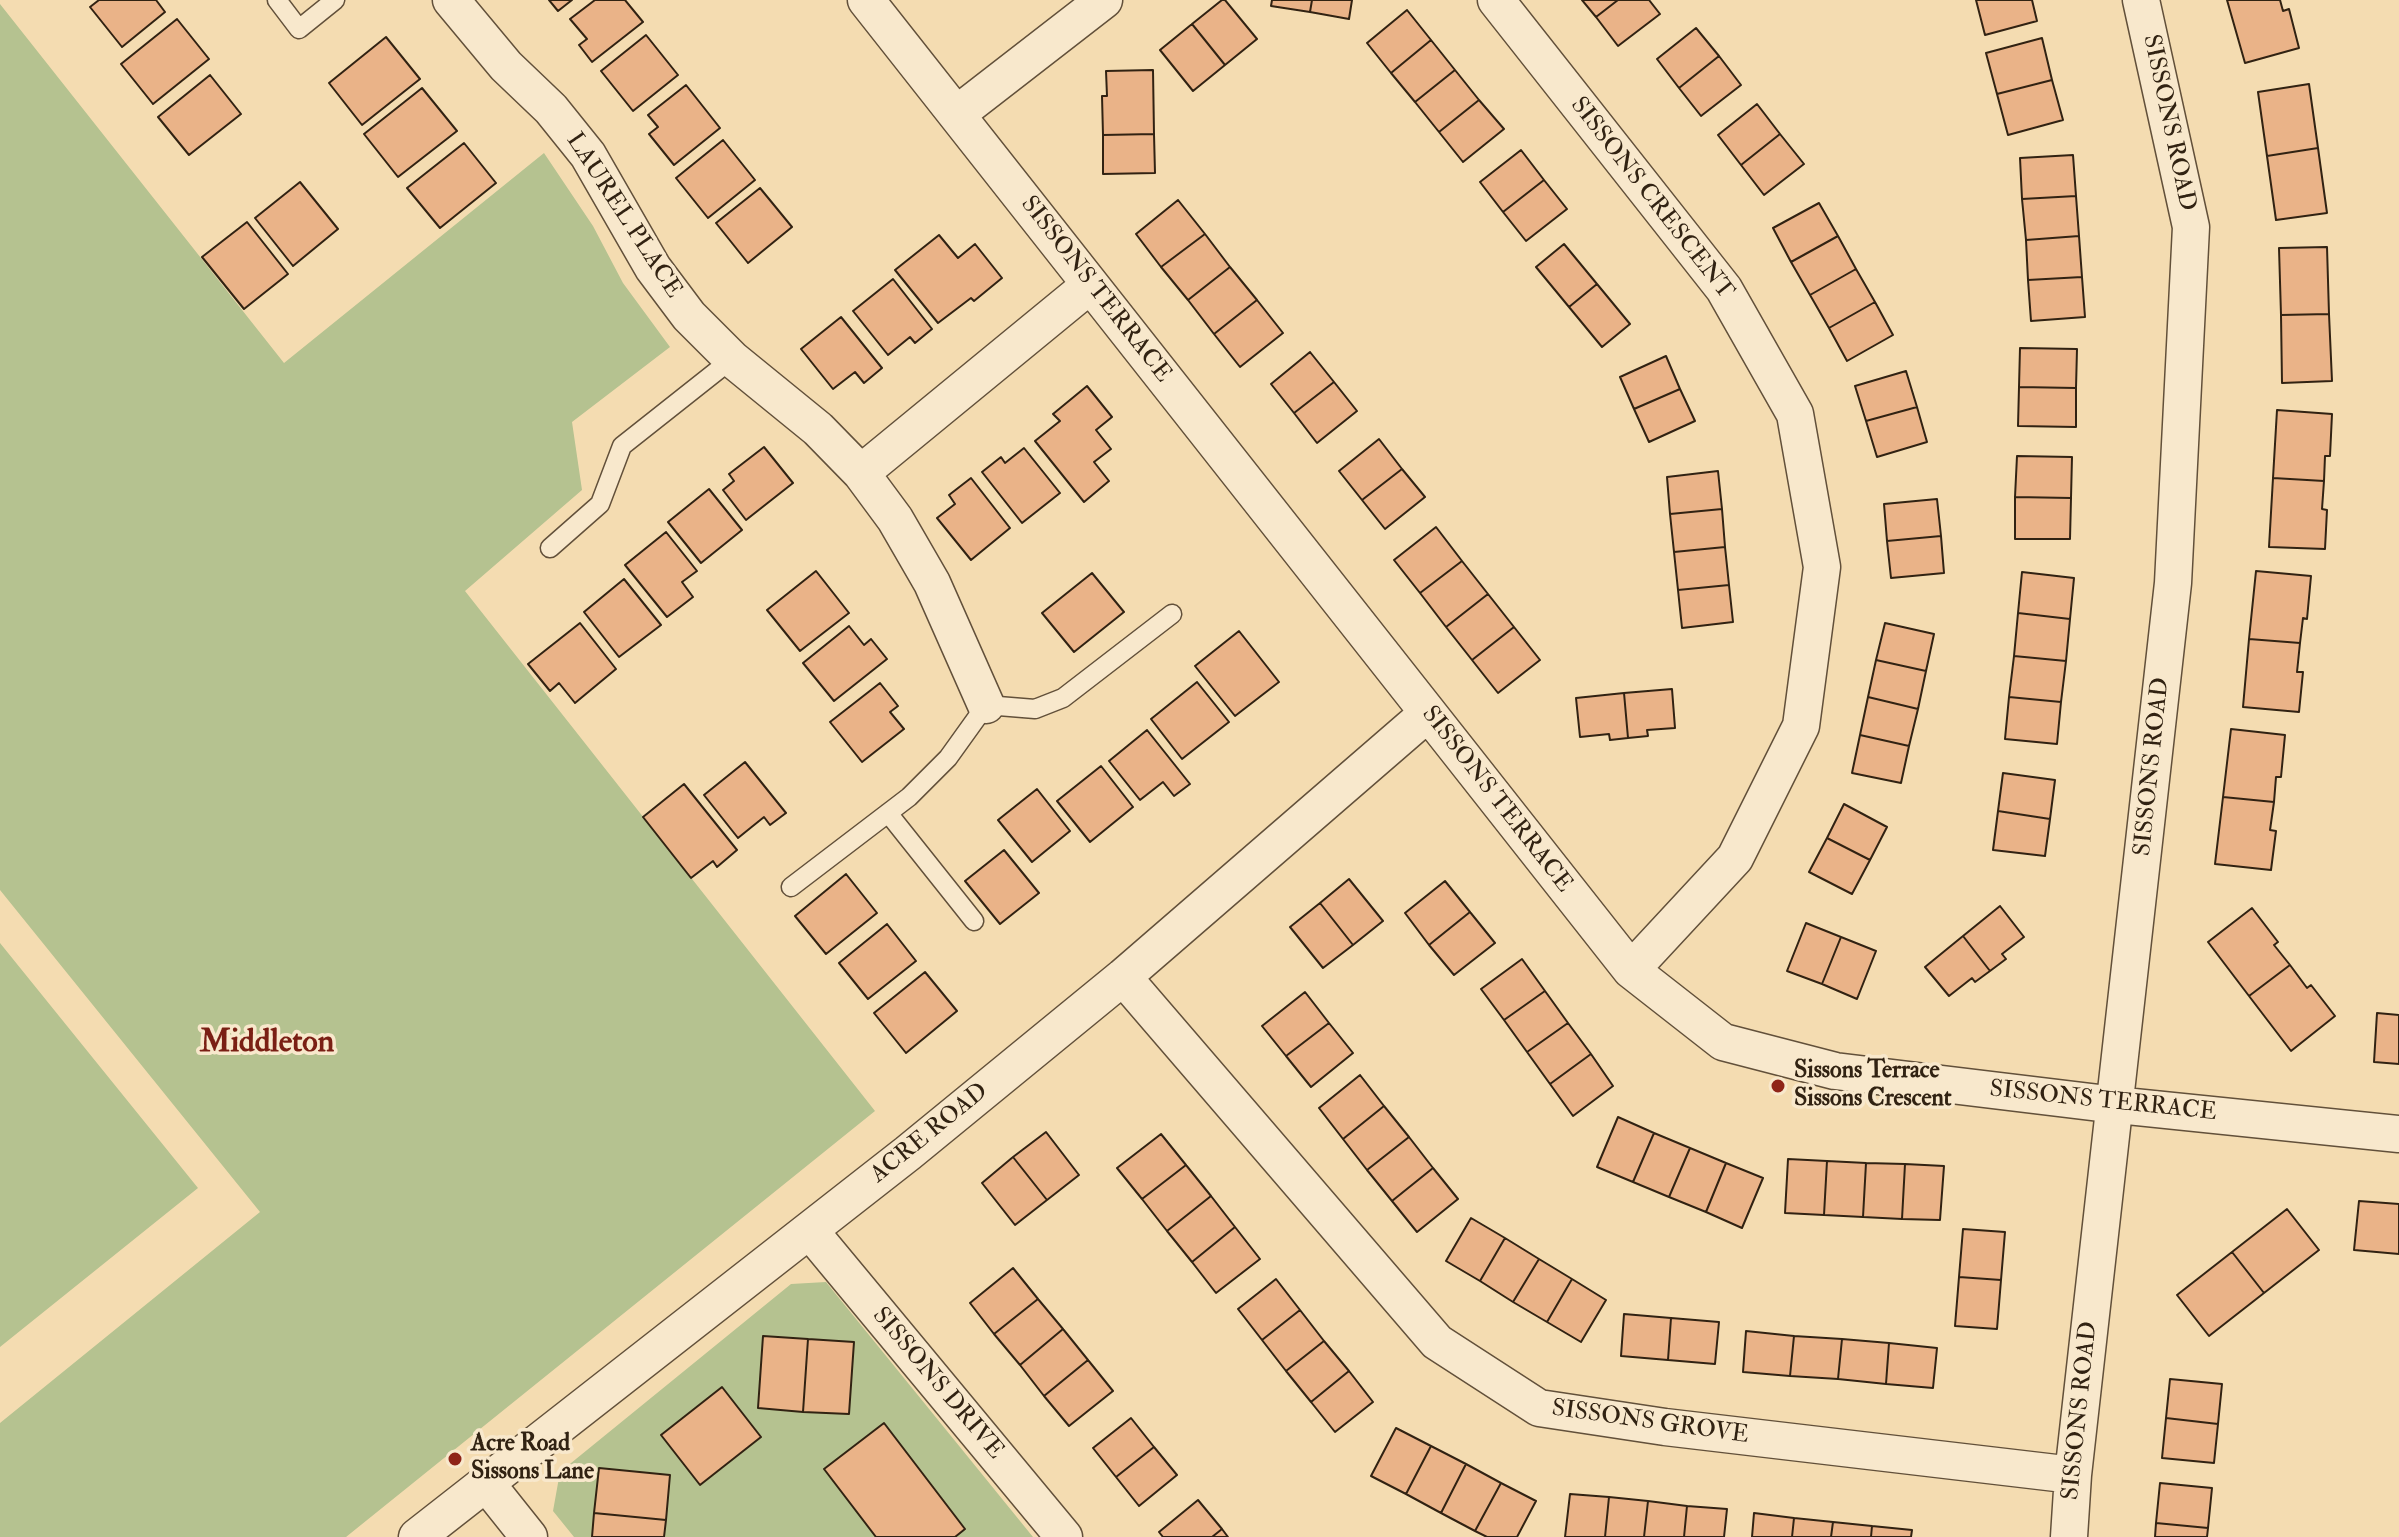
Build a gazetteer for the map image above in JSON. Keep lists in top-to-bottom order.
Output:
{
  "streets": {
    "street": [
      "SISSONS ROAD",
      "SISSONS CRESCENT",
      "LAUREL PLACE",
      "SISSONS TERRACE",
      "ACRE ROAD",
      "SISSONS DRIVE",
      "SISSONS GROVE"
    ]
  },
  "crossings": [
    ["SISSONS ROAD", "SISSONS TERRACE"],
    ["SISSONS ROAD", "SISSONS GROVE"],
    ["SISSONS CRESCENT", "SISSONS TERRACE"],
    ["SISSONS TERRACE", "ACRE ROAD"],
    ["ACRE ROAD", "SISSONS DRIVE"],
    ["ACRE ROAD", "SISSONS GROVE"]
  ],
  "districts": ["Middleton"],
  "places": ["Sissons Terrace Sissons Crescent", "Acre Road Sissons Lane"]
}
